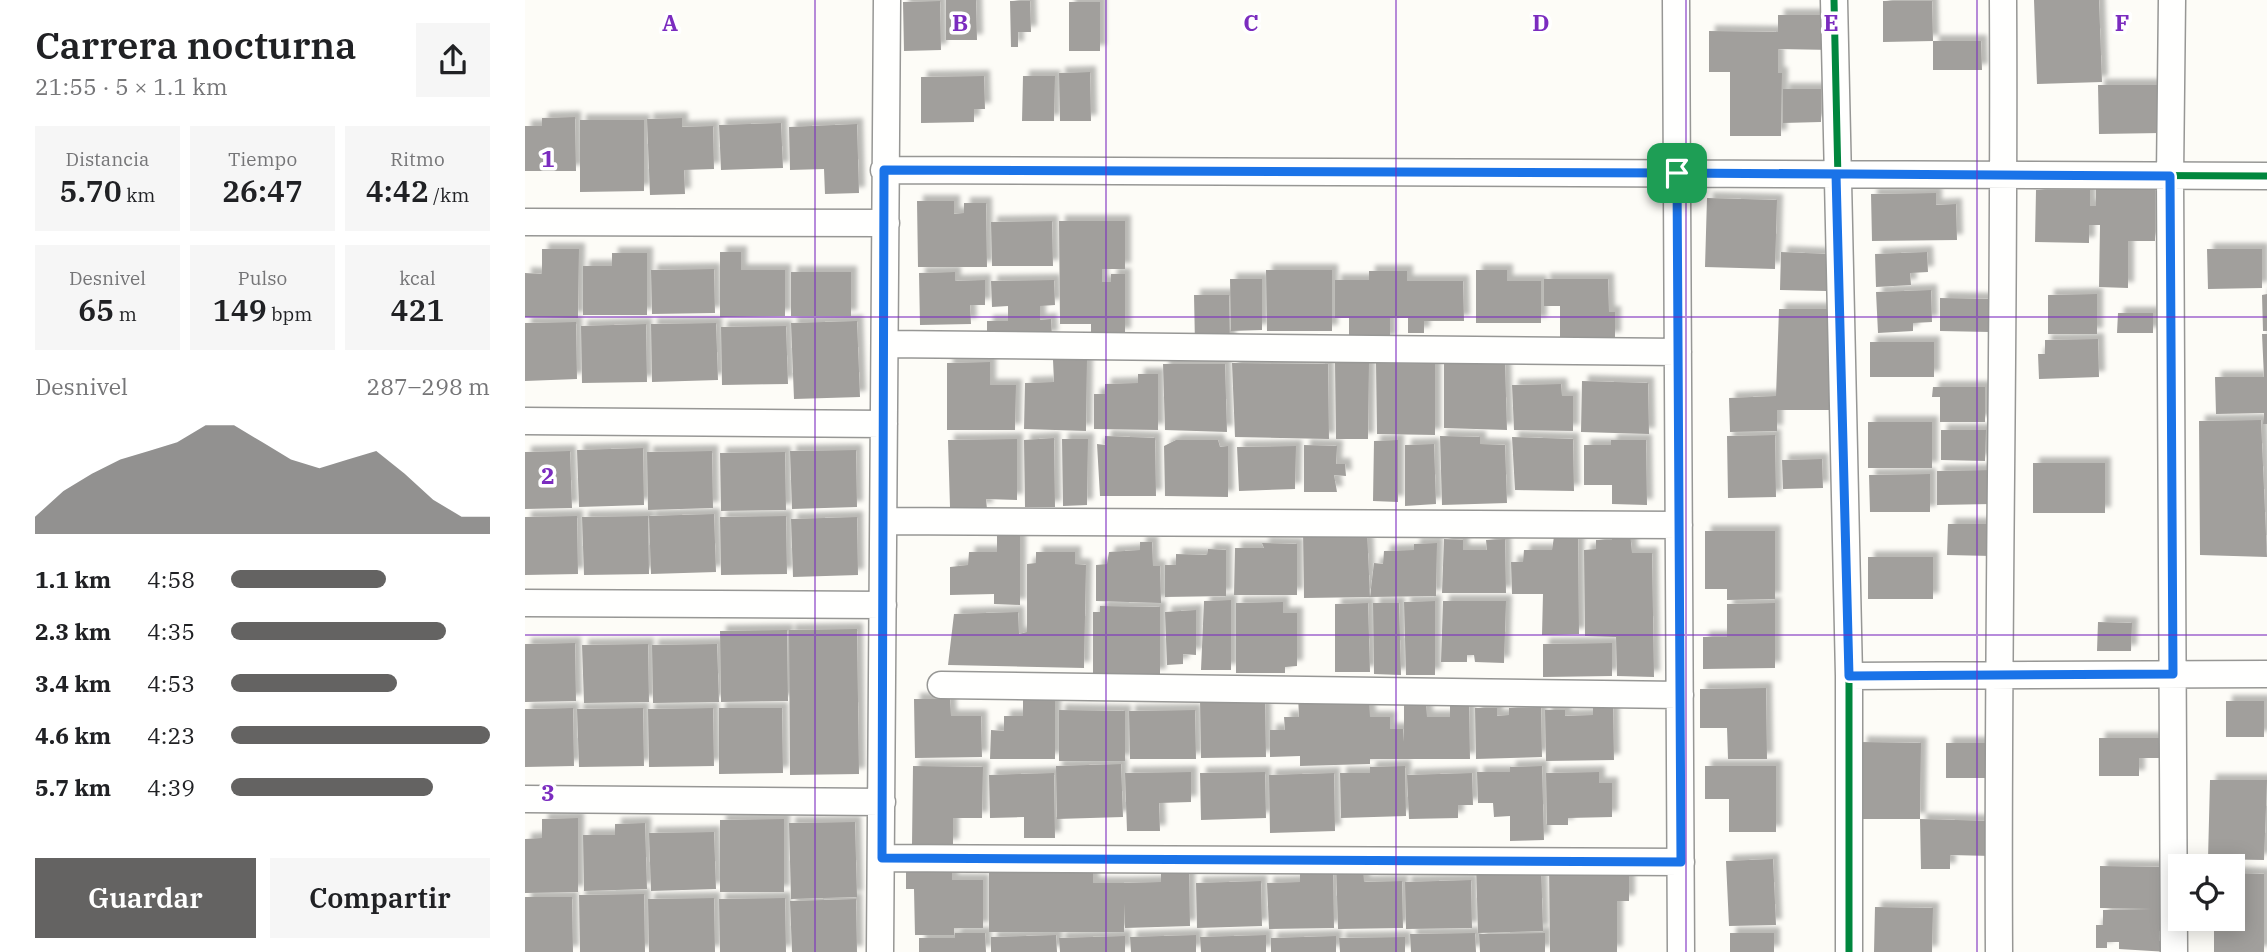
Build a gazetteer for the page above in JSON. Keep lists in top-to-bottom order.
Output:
{
  "page": {
    "heading": ["Carrera nocturna", "21:55 · 5 × 1.1 km"],
    "stats": [
      ["Distancia", "5.70 km"],
      ["Tiempo", "26:47"],
      ["Ritmo", "4:42 /km"],
      ["Desnivel", "65 m"],
      ["Pulso", "149 bpm"],
      ["kcal", "421"]
    ],
    "chart": ["Desnivel", "287–298 m"],
    "list": [
      {
        "name": "1.1 km",
        "note": "4:58"
      },
      {
        "name": "2.3 km",
        "note": "4:35"
      },
      {
        "name": "3.4 km",
        "note": "4:53"
      },
      {
        "name": "4.6 km",
        "note": "4:23"
      },
      {
        "name": "5.7 km",
        "note": "4:39"
      }
    ],
    "buttons": ["Guardar", "Compartir"]
  },
  "grid": {
    "columns": [
      "A",
      "B",
      "C",
      "D",
      "E",
      "F"
    ],
    "rows": ["1", "2", "3"]
  }
}
